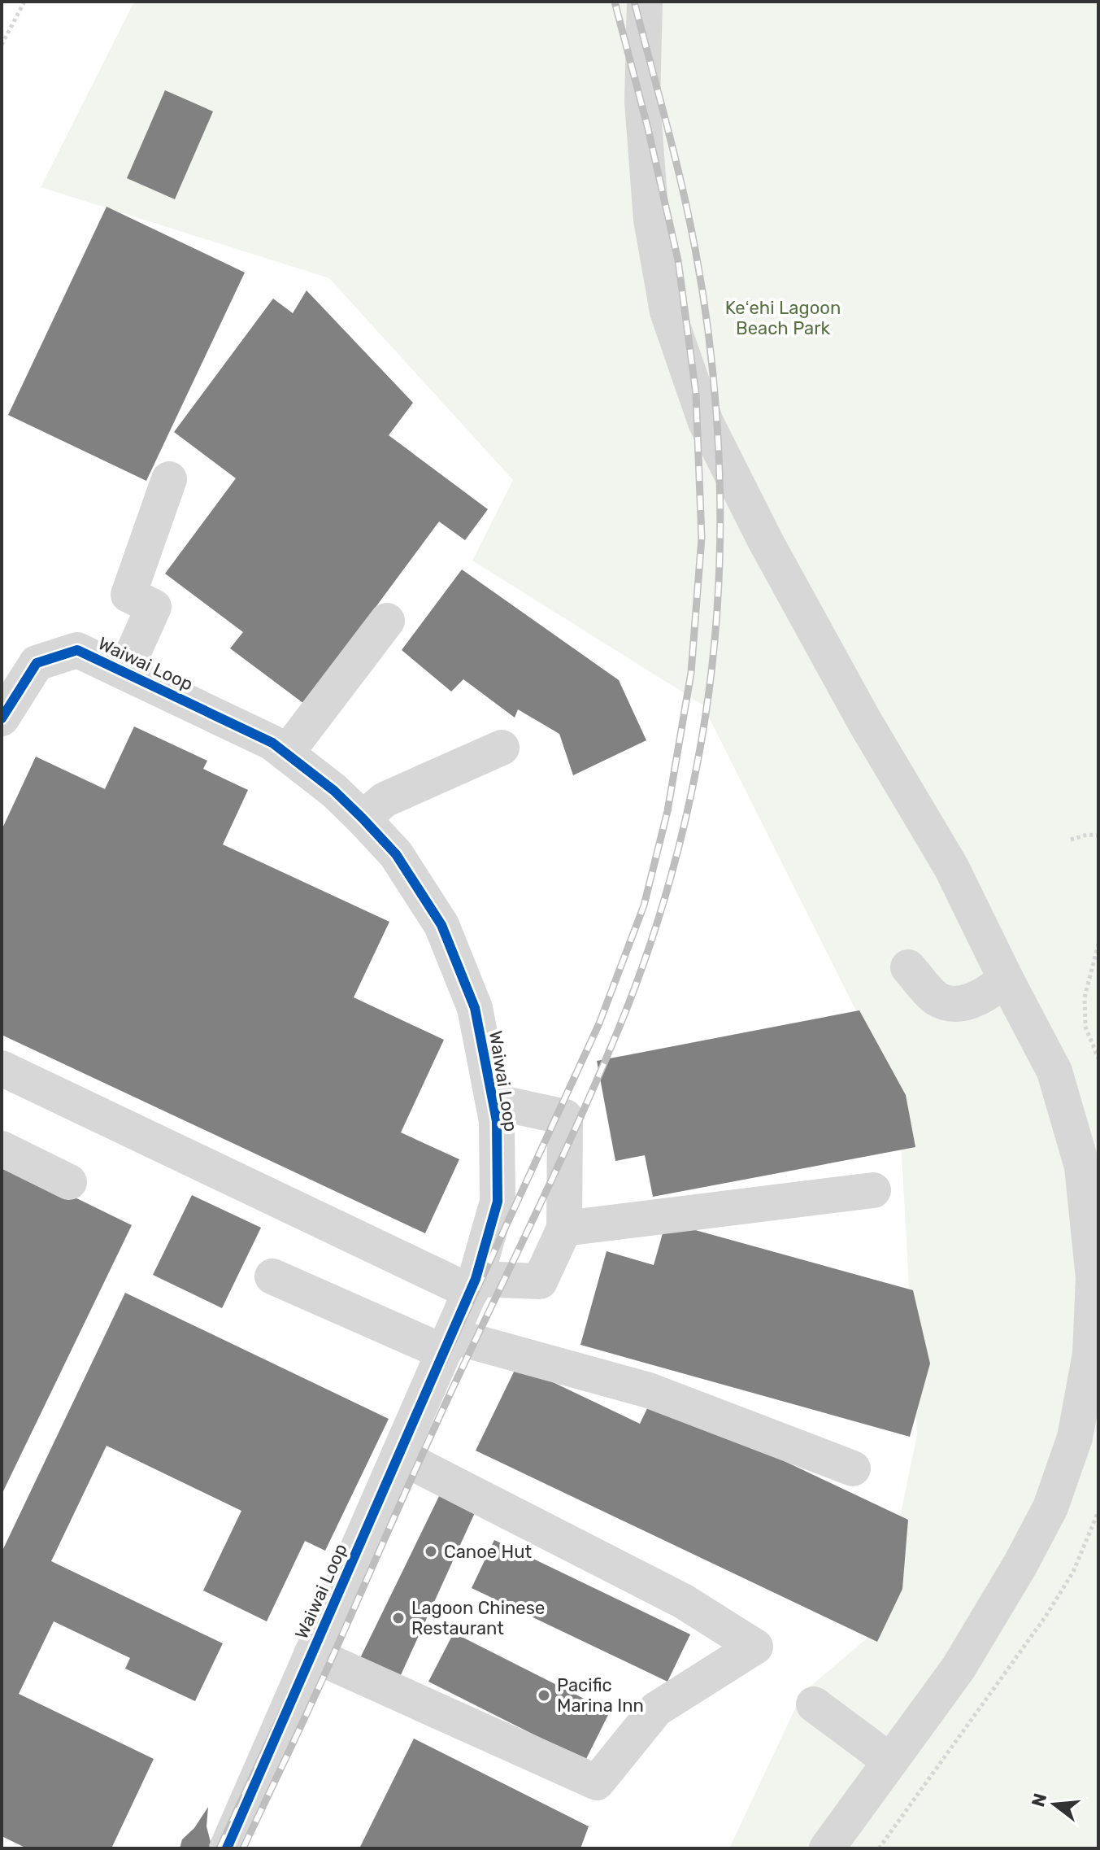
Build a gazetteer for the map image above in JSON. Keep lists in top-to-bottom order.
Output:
{
  "streets": {
    "street": ["Waiwai Loop"]
  },
  "parks": ["Keʻehi Lagoon Beach Park"],
  "places": ["Canoe Hut", "Lagoon Chinese Restaurant", "Pacific Marina Inn"],
  "north": "left"
}
